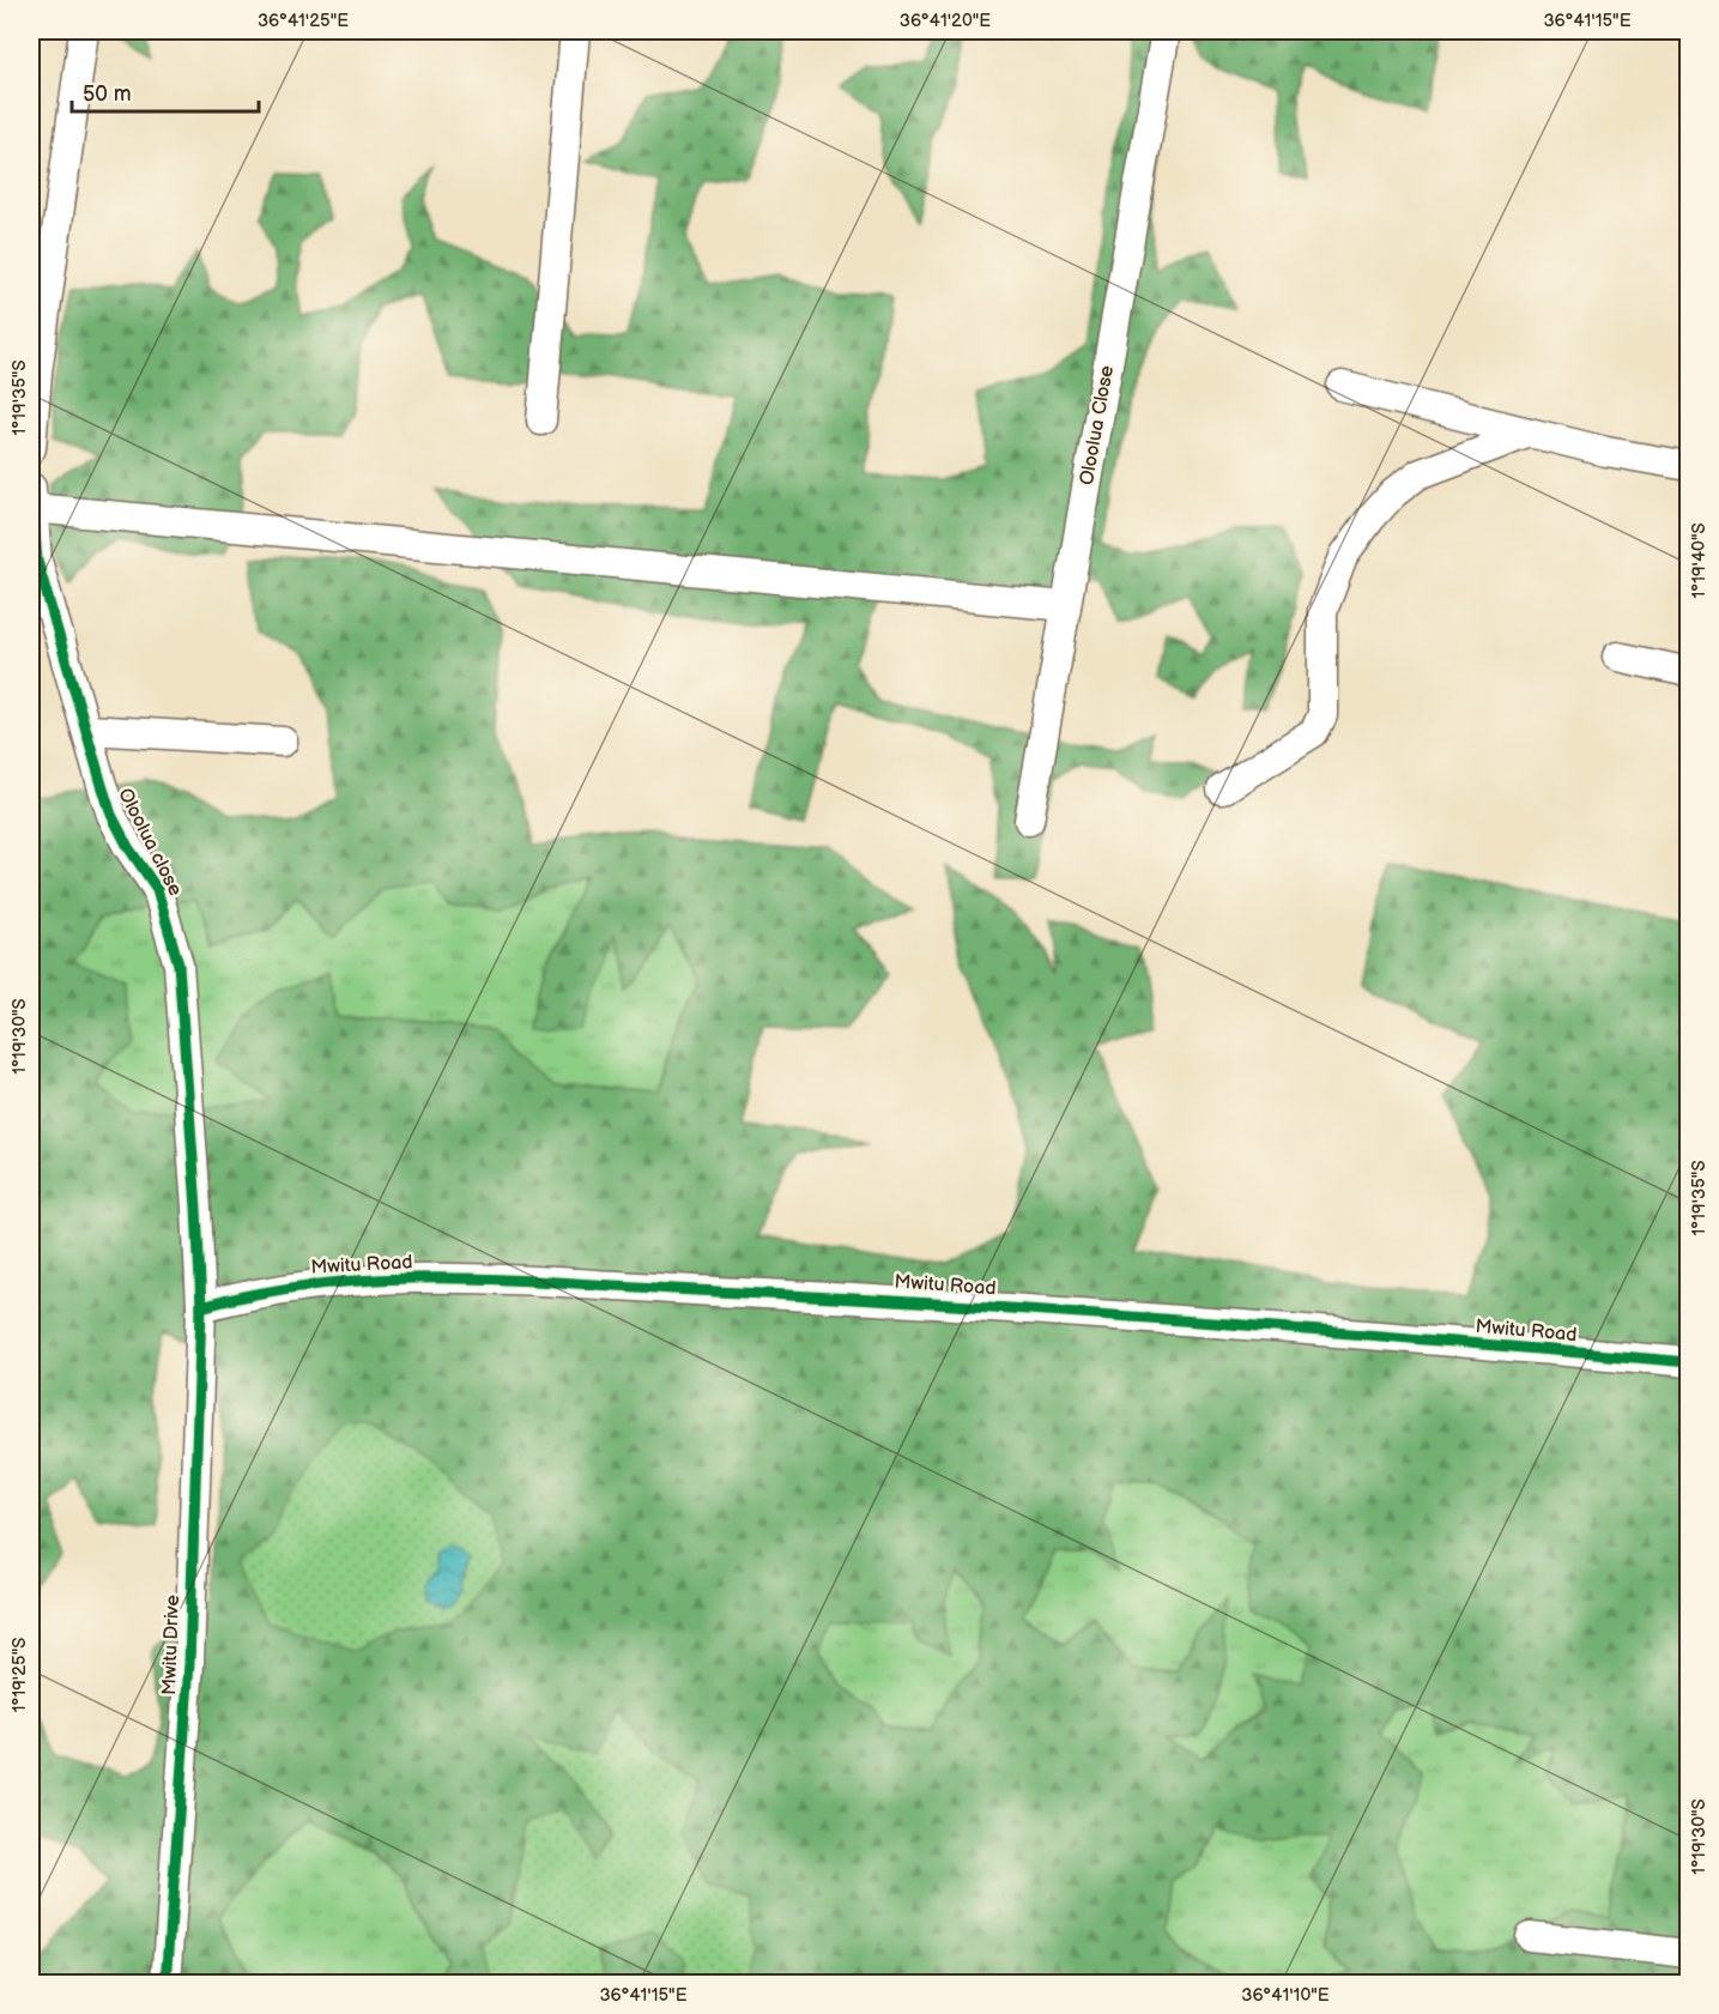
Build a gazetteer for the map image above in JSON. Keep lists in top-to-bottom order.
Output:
{
  "streets": {
    "street": [
      "Oloolua Close",
      "Oloolua close",
      "Mwitu Road",
      "Mwitu Drive"
    ]
  },
  "crossings": [
    ["Oloolua close", "Mwitu Road"],
    ["Oloolua close", "Mwitu Drive"],
    ["Mwitu Road", "Mwitu Drive"]
  ],
  "scale_bar": "50 m",
  "coordinates": [
    "36°41'25\"E",
    "36°41'20\"E",
    "36°41'15\"E",
    "1°19'35\"S",
    "1°19'40\"S",
    "1°19'30\"S",
    "1°19'25\"S",
    "36°41'10\"E"
  ]
}
